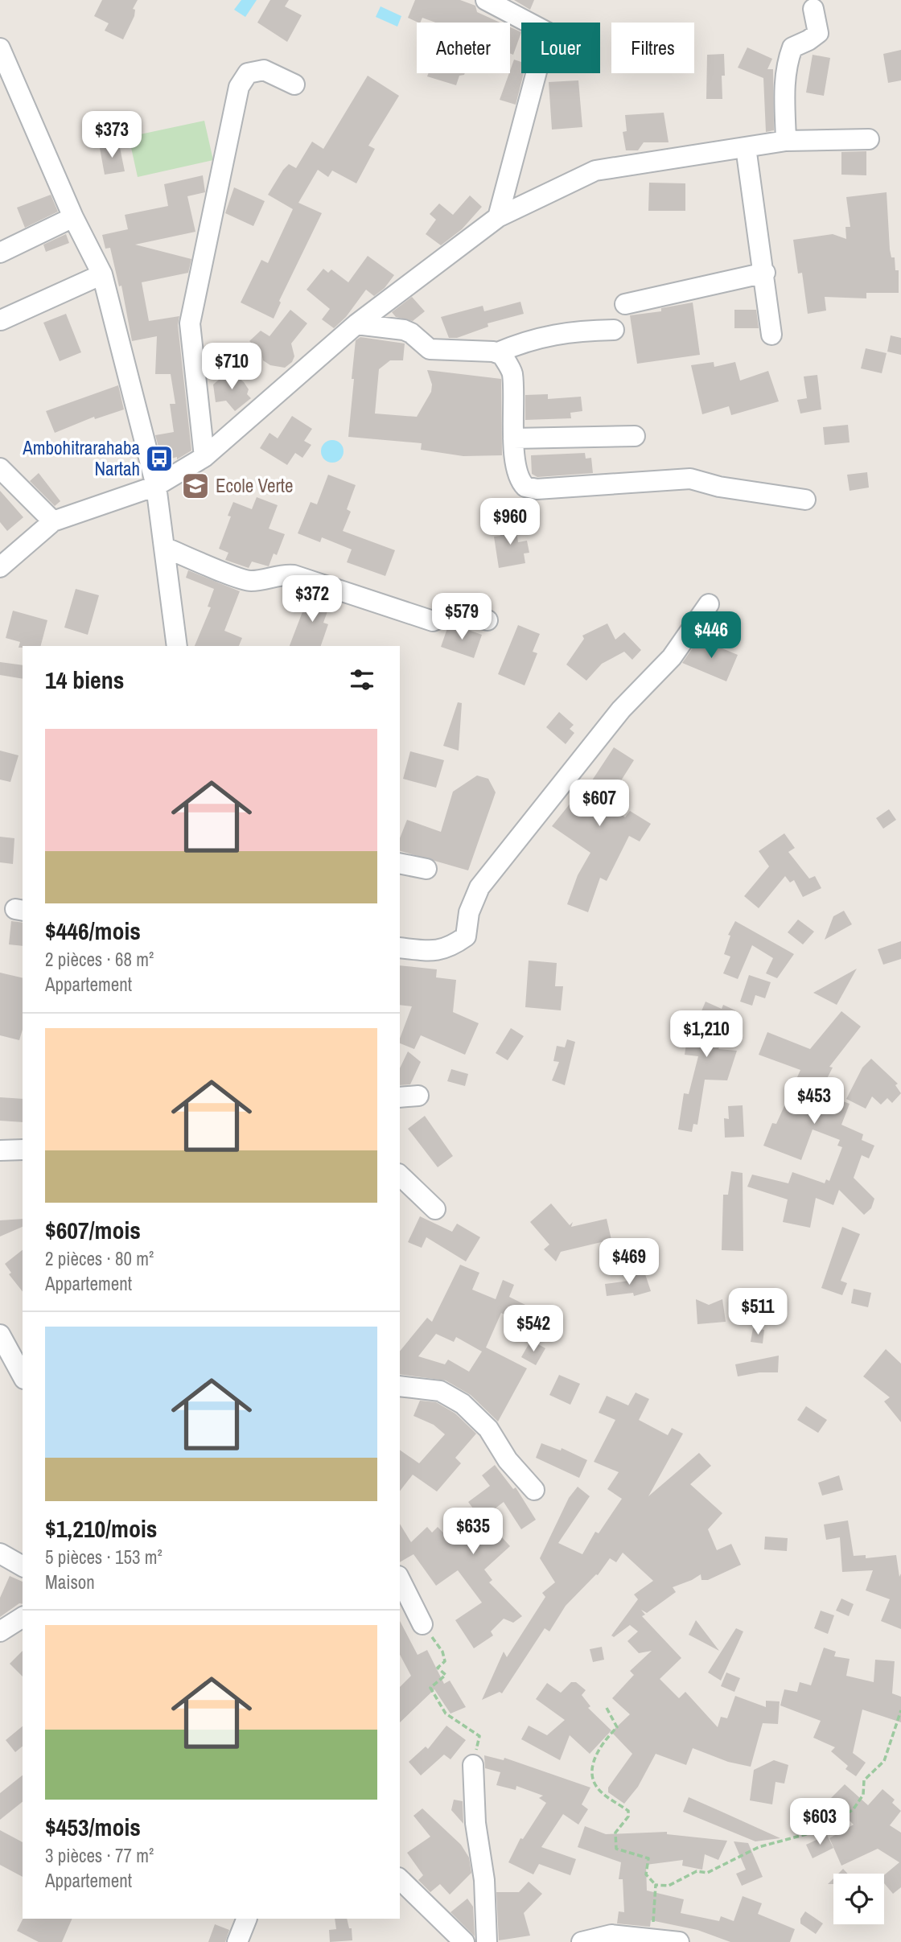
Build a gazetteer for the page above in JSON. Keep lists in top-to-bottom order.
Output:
{
  "places": {
    "bus stop": ["Ambohitrarahaba Nartah"],
    "school or university": ["Ecole Verte"]
  },
  "page": {
    "chip": ["Acheter", "Louer", "Filtres"],
    "price": [
      "$373",
      "$710",
      "$960",
      "$372",
      "$579",
      "$446",
      "$607",
      "$1,210",
      "$453",
      "$469",
      "$511",
      "$542",
      "$635",
      "$603"
    ],
    "heading": "14 biens",
    "list": [
      {
        "name": "$446/mois",
        "note": "2 pièces · 68 m² · Appartement"
      },
      {
        "name": "$607/mois",
        "note": "2 pièces · 80 m² · Appartement"
      },
      {
        "name": "$1,210/mois",
        "note": "5 pièces · 153 m² · Maison"
      },
      {
        "name": "$453/mois",
        "note": "3 pièces · 77 m² · Appartement"
      }
    ]
  }
}
